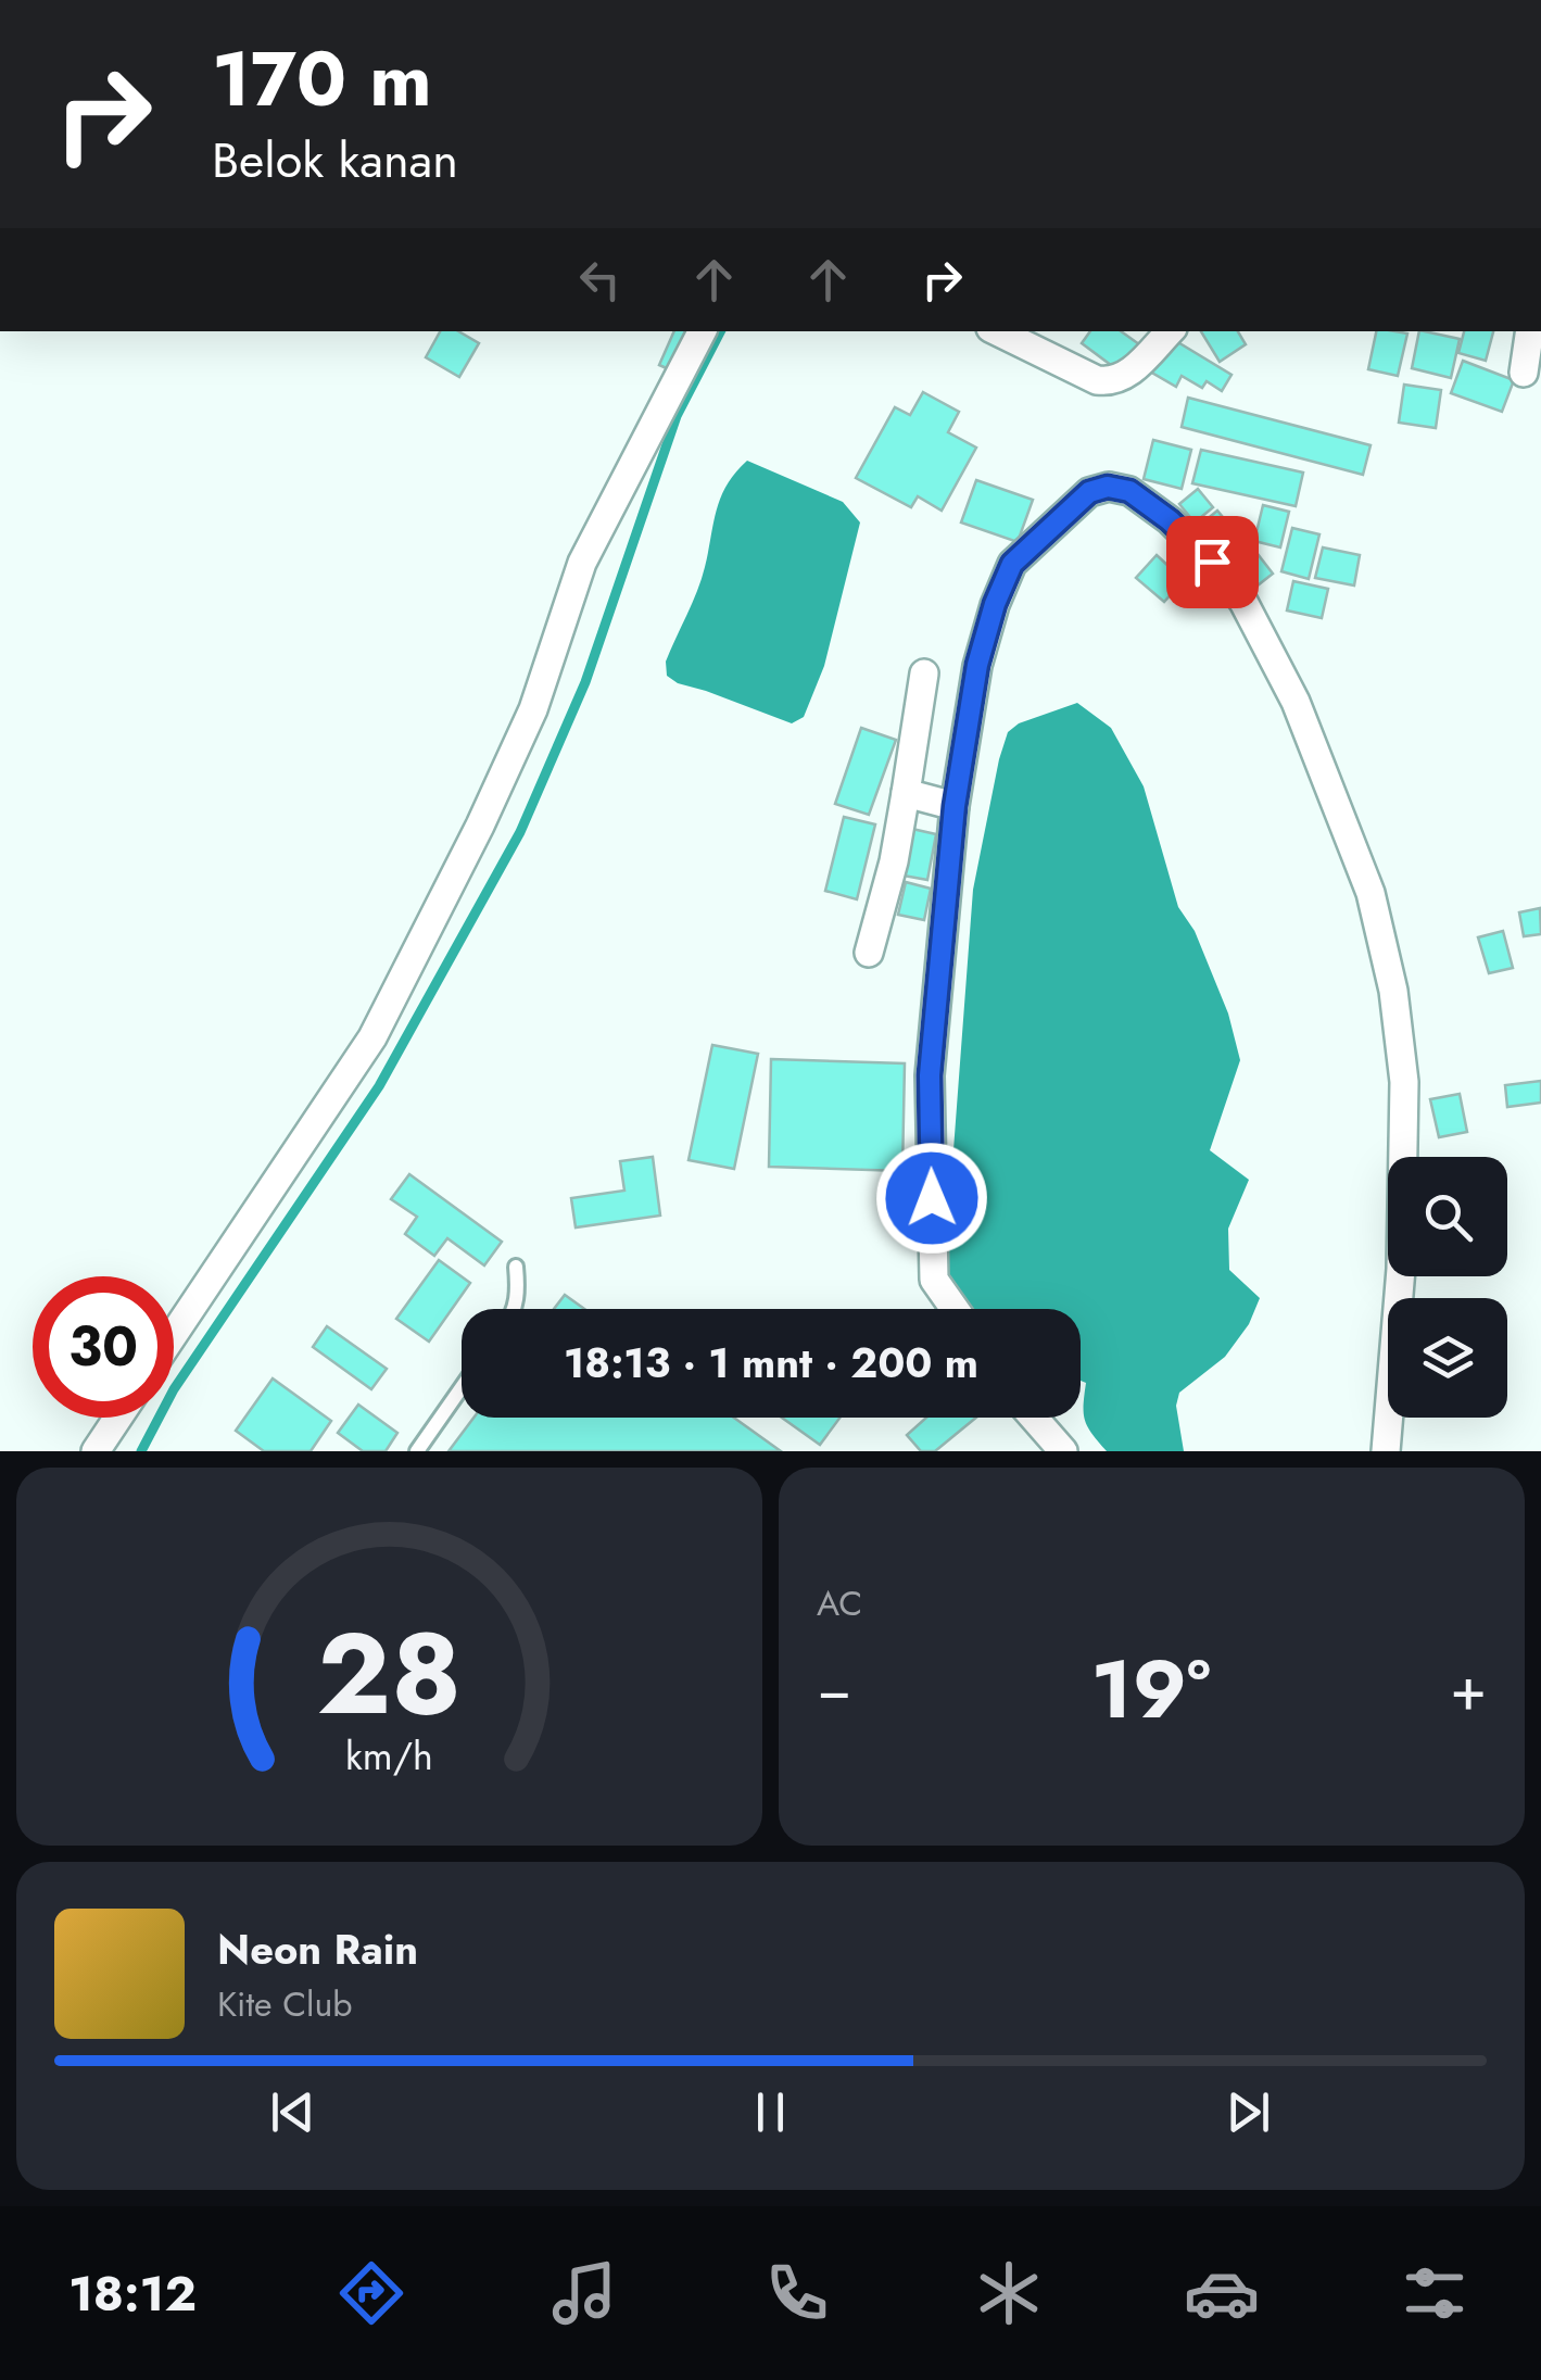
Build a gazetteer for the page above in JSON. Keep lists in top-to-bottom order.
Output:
{
  "page": {
    "turn": ["170 m", "Belok kanan"],
    "limit": "30",
    "trip": "18:13 · 1 mnt · 200 m",
    "tile": "AC",
    "heat": ["−", "19°", "+"],
    "song": ["Neon Rain", "Kite Club"],
    "tabs": "18:12",
    "gauge": ["28", "km/h"]
  }
}
